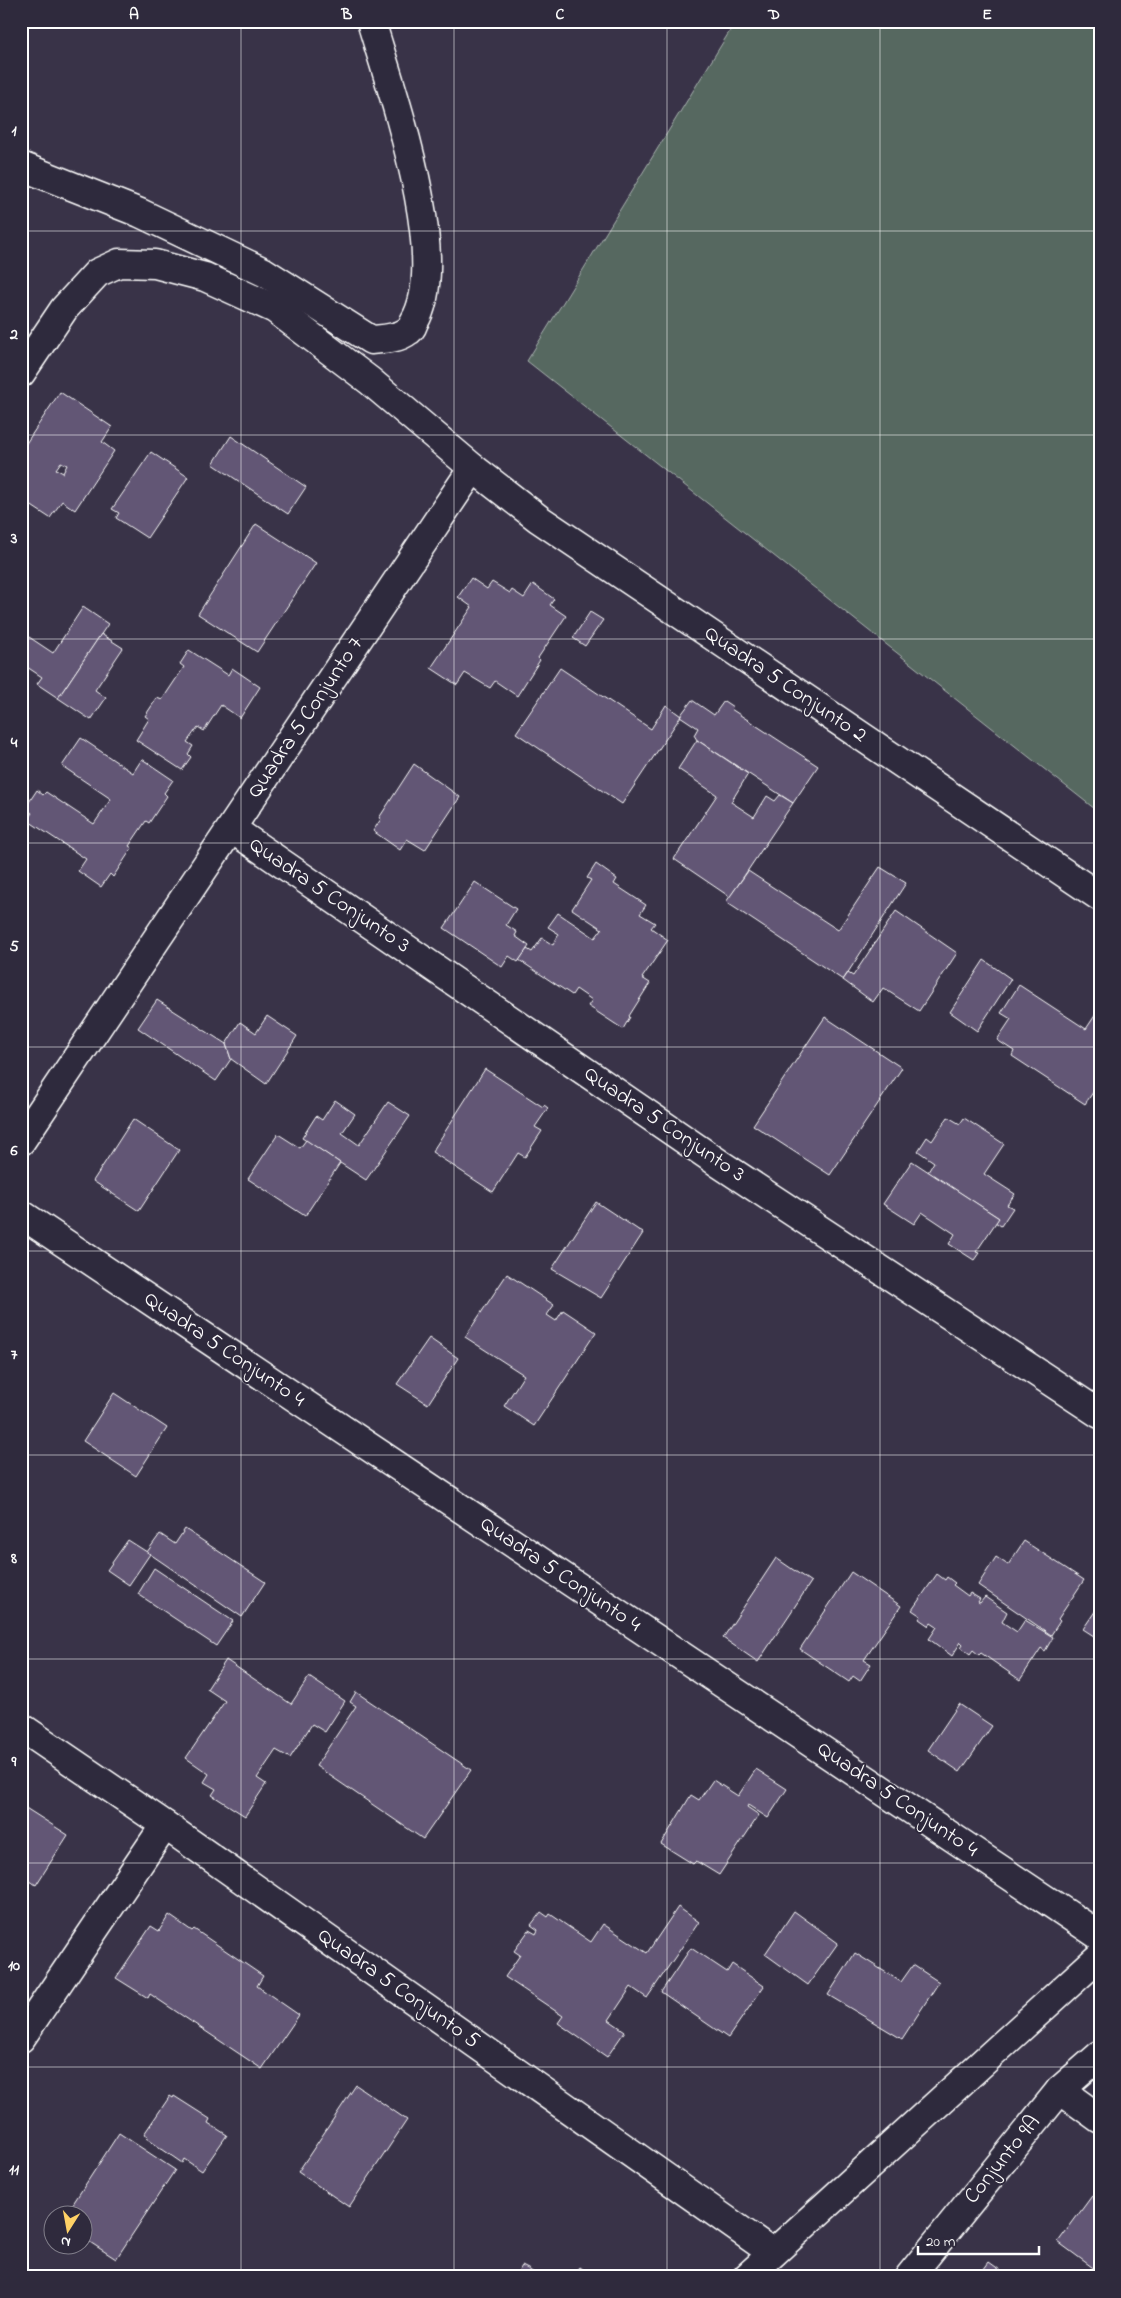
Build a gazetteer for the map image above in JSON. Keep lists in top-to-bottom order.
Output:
{
  "streets": {
    "street": [
      "Quadra 5 Conjunto 2",
      "Quadra 5 Conjunto 7",
      "Quadra 5 Conjunto 3",
      "Quadra 5 Conjunto 4",
      "Quadra 5 Conjunto 5",
      "Conjunto 9A"
    ]
  },
  "crossings": [
    ["Quadra 5 Conjunto 2", "Quadra 5 Conjunto 7"],
    ["Quadra 5 Conjunto 7", "Quadra 5 Conjunto 3"]
  ],
  "scale_bar": "20 m",
  "north": "bottom",
  "grid": {
    "columns": [
      "A",
      "B",
      "C",
      "D",
      "E"
    ],
    "rows": [
      "1",
      "2",
      "3",
      "4",
      "5",
      "6",
      "7",
      "8",
      "9",
      "10",
      "11"
    ]
  }
}
